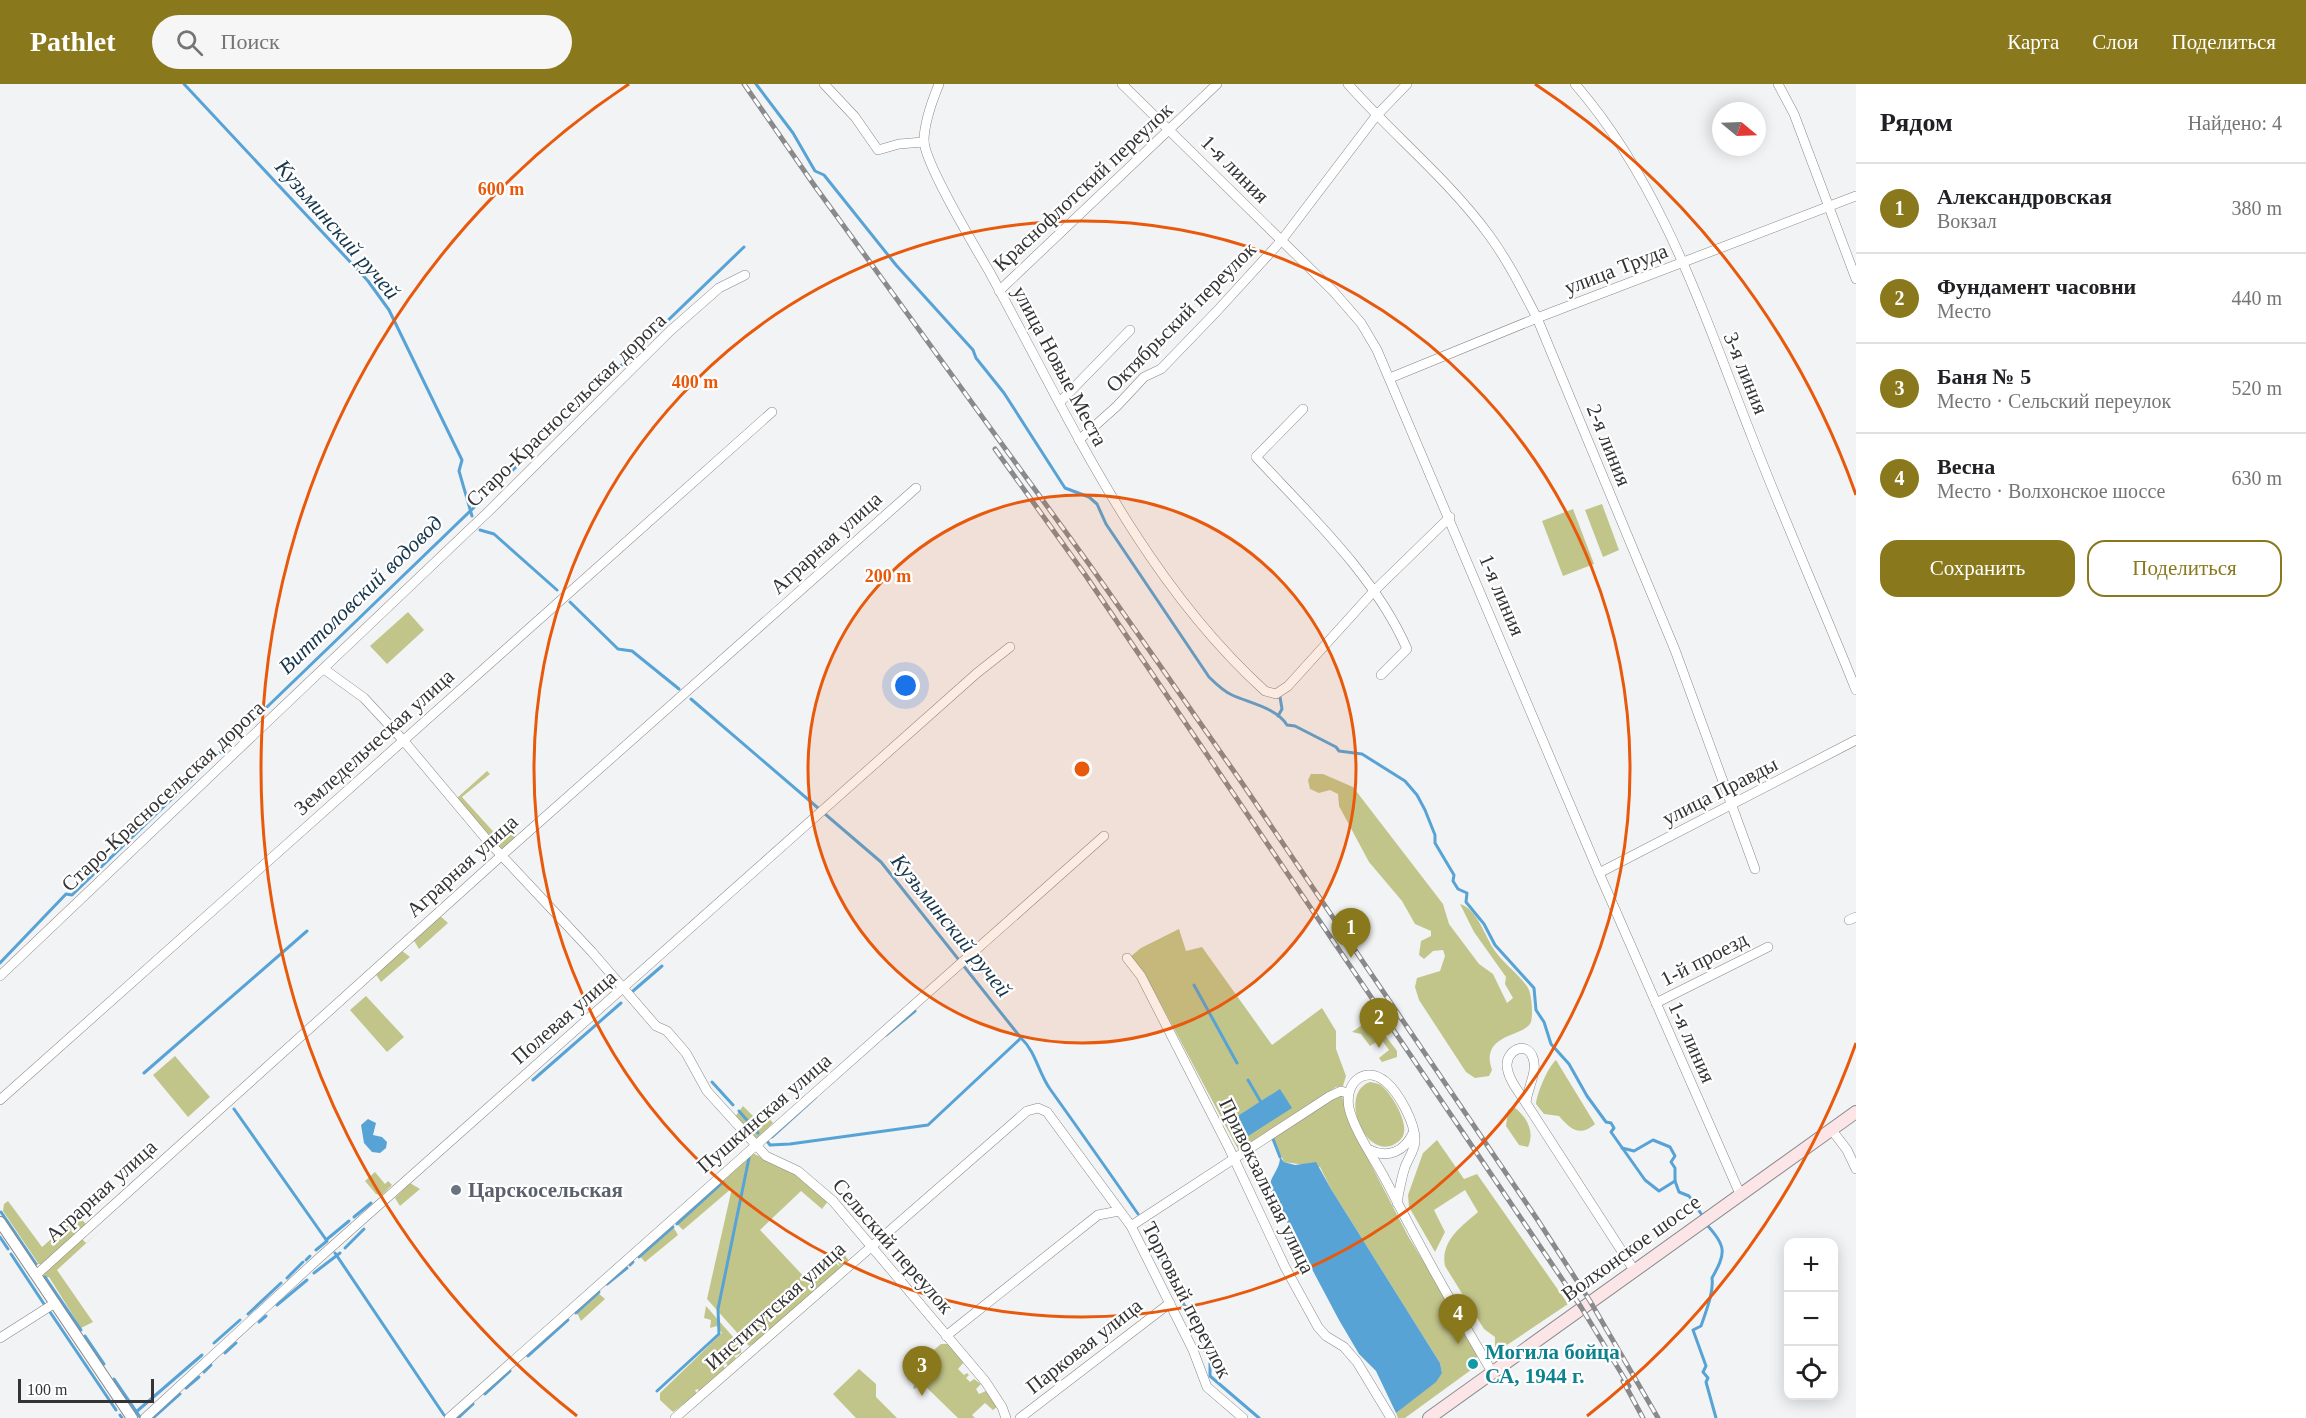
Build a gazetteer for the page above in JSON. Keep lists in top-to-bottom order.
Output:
{
  "streets": {
    "main road": ["Волхонское шоссе"],
    "street": [
      "1-я линия",
      "Краснофлотский переулок",
      "улица Труда",
      "Октябрьский переулок",
      "улица Новые Места",
      "3-я линия",
      "Старо-Красносельская дорога",
      "2-я линия",
      "Аграрная улица",
      "Земледельческая улица",
      "улица Правды",
      "1-й проезд",
      "Полевая улица",
      "Пушкинская улица",
      "Привокзальная улица",
      "Сельский переулок",
      "Торговый переулок",
      "Институтская улица",
      "Парковая улица"
    ]
  },
  "crossings": [
    ["1-я линия", "Краснофлотский переулок"],
    ["1-я линия", "улица Труда"],
    ["1-я линия", "Октябрьский переулок"],
    ["1-я линия", "улица Правды"],
    ["1-я линия", "1-й проезд"],
    ["1-я линия", "Волхонское шоссе"],
    ["Краснофлотский переулок", "улица Новые Места"],
    ["улица Труда", "3-я линия"],
    ["улица Труда", "2-я линия"],
    ["Октябрьский переулок", "улица Новые Места"],
    ["Октябрьский переулок", "2-я линия"],
    ["Старо-Красносельская дорога", "Сельский переулок"],
    ["2-я линия", "улица Правды"],
    ["Аграрная улица", "Сельский переулок"],
    ["Земледельческая улица", "Сельский переулок"],
    ["Полевая улица", "Сельский переулок"],
    ["Пушкинская улица", "Сельский переулок"],
    ["Сельский переулок", "Институтская улица"],
    ["Торговый переулок", "Институтская улица"],
    ["Торговый переулок", "Парковая улица"]
  ],
  "water": ["Кузьминский ручей", "Виттоловский водовод"],
  "places": ["Царскосельская", "Могила бойца СА, 1944 г."],
  "scale_bar": "100 m",
  "north": "right",
  "page": {
    "header": "Pathlet",
    "search": "Поиск",
    "nav": ["Карта", "Слои", "Поделиться"],
    "heading": ["Рядом", "Найдено: 4"],
    "list": [
      {
        "mark": "1",
        "name": "Александровская",
        "note": "Вокзал",
        "value": "380 m"
      },
      {
        "mark": "2",
        "name": "Фундамент часовни",
        "note": "Место",
        "value": "440 m"
      },
      {
        "mark": "3",
        "name": "Баня № 5",
        "note": "Место · Сельский переулок",
        "value": "520 m"
      },
      {
        "mark": "4",
        "name": "Весна",
        "note": "Место · Волхонское шоссе",
        "value": "630 m"
      }
    ],
    "buttons": ["Сохранить", "Поделиться"],
    "pins": [
      "1",
      "2",
      "4",
      "3"
    ],
    "map_buttons": ["+", "−"],
    "scale": "100 m"
  },
  "rings": ["600 m", "400 m", "200 m"]
}
